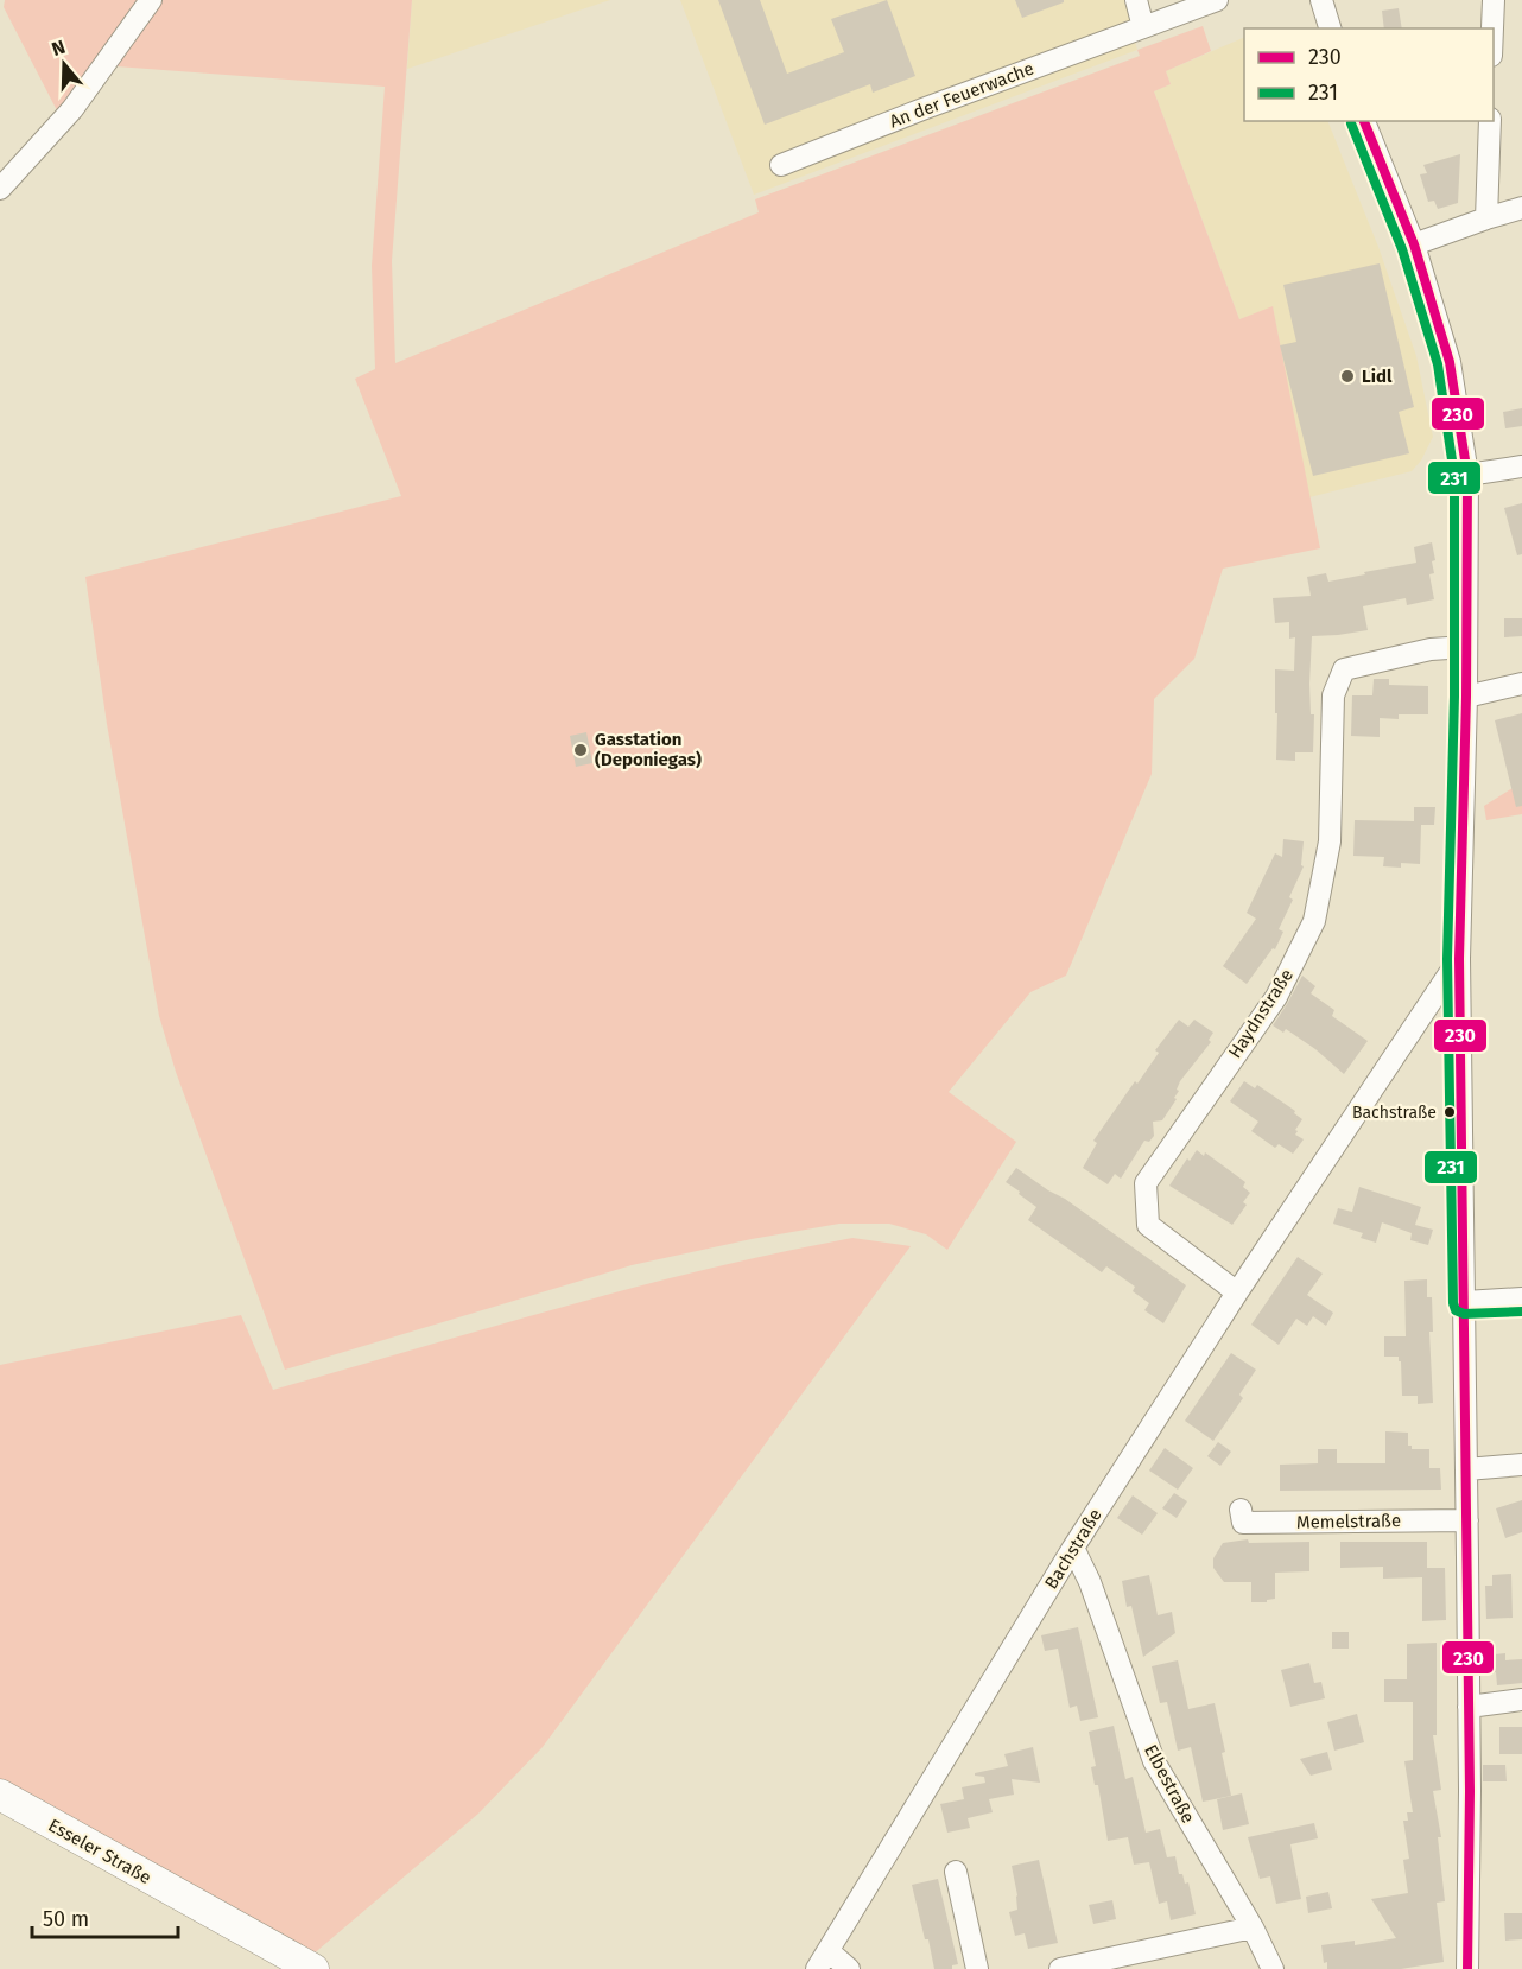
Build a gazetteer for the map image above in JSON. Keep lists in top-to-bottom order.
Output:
{
  "streets": {
    "main road": ["Esseler Straße"],
    "street": [
      "An der Feuerwache",
      "Haydnstraße",
      "Memelstraße",
      "Bachstraße",
      "Elbestraße"
    ]
  },
  "crossings": [
    ["Haydnstraße", "Bachstraße"],
    ["Bachstraße", "Elbestraße"]
  ],
  "places": ["Lidl", "Gasstation (Deponiegas)", "Bachstraße"],
  "lines": ["transit line 230", "transit line 231"],
  "legend": ["230", "231"],
  "scale_bar": "50 m",
  "north": "top"
}
